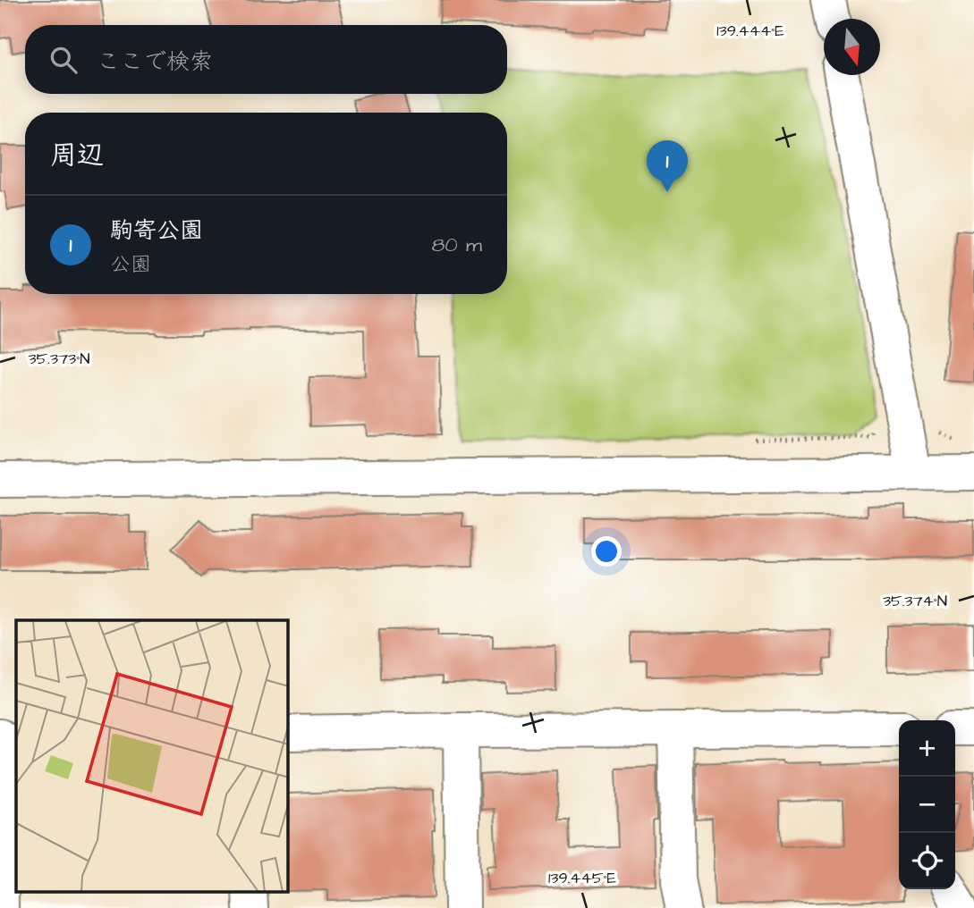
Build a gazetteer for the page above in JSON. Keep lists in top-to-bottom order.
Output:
{
  "north": "bottom",
  "page": {
    "search": "ここで検索",
    "heading": "周辺",
    "pins": "1",
    "list": [
      {
        "mark": "1",
        "name": "駒寄公園",
        "note": "公園",
        "value": "80 m"
      }
    ],
    "map_buttons": ["+", "−"]
  },
  "coordinates": [
    "139.444°E",
    "35.373°N",
    "35.374°N",
    "139.445°E"
  ]
}
